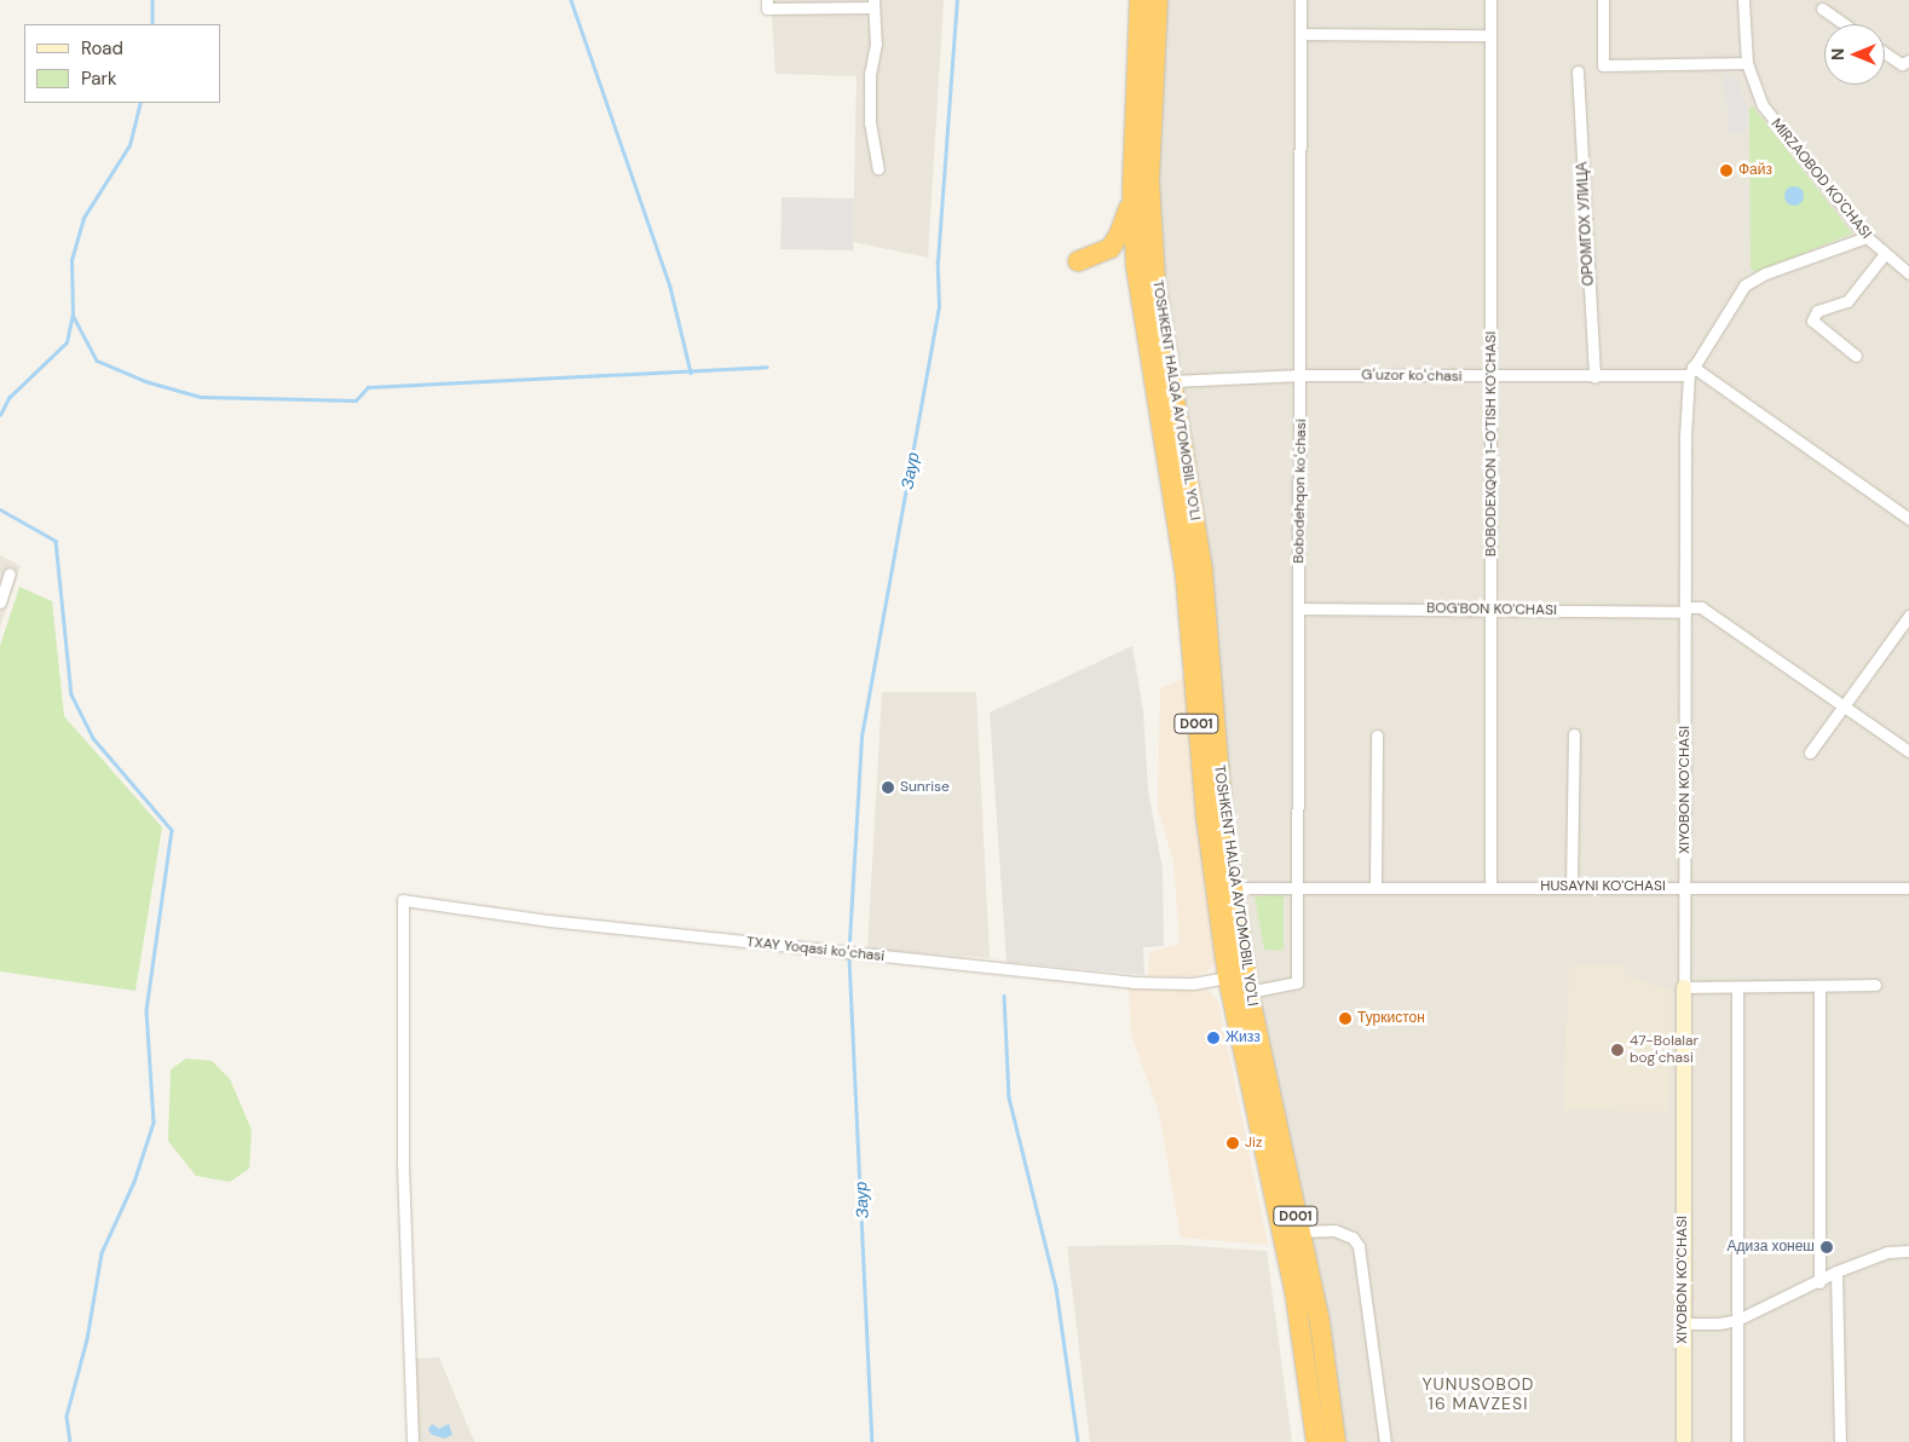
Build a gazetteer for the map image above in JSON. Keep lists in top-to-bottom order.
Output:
{
  "streets": {
    "highway": ["TOSHKENT HALQA AVTOMOBIL YO'LI", "D001"],
    "street": [
      "MIRZAOBOD KO'CHASI",
      "ОРОМГОХ УЛИЦА",
      "Gʻuzor koʻchasi",
      "BOBODEXQON 1-O'TISH KO'CHASI",
      "Bobodehqon koʻchasi",
      "BOG'BON KO'CHASI",
      "XIYOBON KO'CHASI",
      "HUSAYNI KO'CHASI",
      "TXAY Yoqasi koʻchasi"
    ]
  },
  "crossings": [
    ["MIRZAOBOD KO'CHASI", "XIYOBON KO'CHASI"],
    ["ОРОМГОХ УЛИЦА", "Gʻuzor koʻchasi"],
    ["Gʻuzor koʻchasi", "TOSHKENT HALQA AVTOMOBIL YO'LI"],
    ["Gʻuzor koʻchasi", "BOBODEXQON 1-O'TISH KO'CHASI"],
    ["Gʻuzor koʻchasi", "Bobodehqon koʻchasi"],
    ["Gʻuzor koʻchasi", "XIYOBON KO'CHASI"],
    ["TOSHKENT HALQA AVTOMOBIL YO'LI", "Bobodehqon koʻchasi"],
    ["TOSHKENT HALQA AVTOMOBIL YO'LI", "HUSAYNI KO'CHASI"],
    ["TOSHKENT HALQA AVTOMOBIL YO'LI", "TXAY Yoqasi koʻchasi"],
    ["BOBODEXQON 1-O'TISH KO'CHASI", "BOG'BON KO'CHASI"],
    ["BOBODEXQON 1-O'TISH KO'CHASI", "HUSAYNI KO'CHASI"],
    ["Bobodehqon koʻchasi", "BOG'BON KO'CHASI"],
    ["Bobodehqon koʻchasi", "HUSAYNI KO'CHASI"],
    ["BOG'BON KO'CHASI", "XIYOBON KO'CHASI"],
    ["XIYOBON KO'CHASI", "HUSAYNI KO'CHASI"]
  ],
  "districts": ["YUNUSOBOD 16 MAVZESI"],
  "water": ["Заур"],
  "places": [
    "Файз",
    "Sunrise",
    "Туркистон",
    "Жизз",
    "47-Bolalar bogʻchasi",
    "Jiz",
    "Адиза хонеш"
  ],
  "legend": ["Road", "Park"],
  "north": "left"
}
